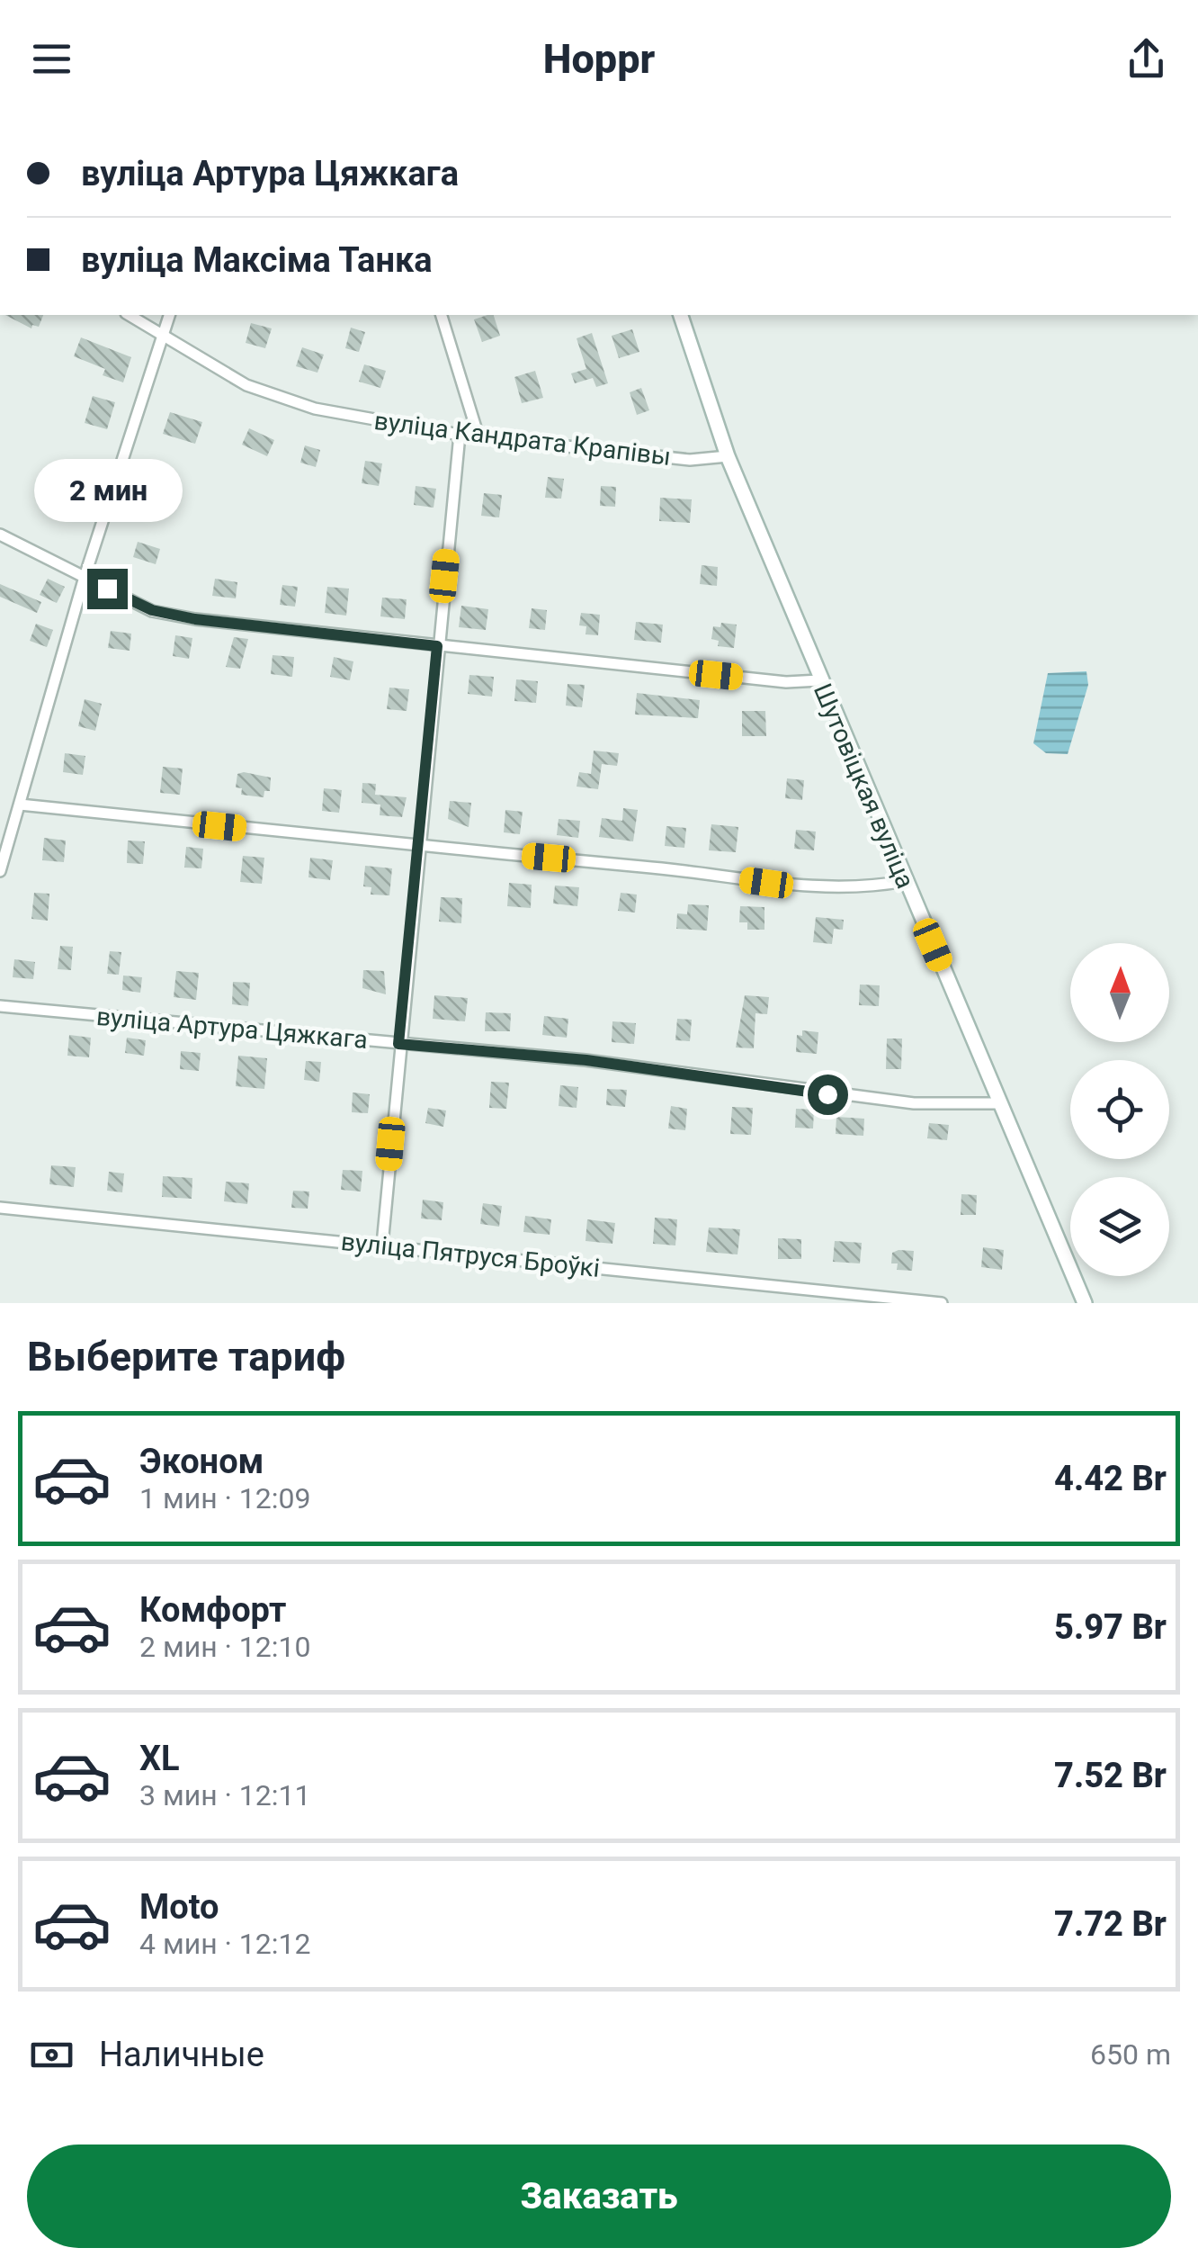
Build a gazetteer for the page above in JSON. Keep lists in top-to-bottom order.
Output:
{
  "streets": {
    "main road": ["Шутовіцкая вуліца"],
    "street": ["вуліца Кандрата Крапівы", "вуліца Артура Цяжкага", "вуліца Пятруся Броўкі"]
  },
  "crossings": [
    ["вуліца Кандрата Крапівы", "Шутовіцкая вуліца"],
    ["Шутовіцкая вуліца", "вуліца Артура Цяжкага"]
  ],
  "north": "top",
  "page": {
    "header": "Hoppr",
    "banner": ["вуліца Артура Цяжкага", "вуліца Максіма Танка"],
    "bubble": "2 мин",
    "heading": "Выберите тариф",
    "list": [
      {
        "name": "Эконом",
        "note": "1 мин · 12:09",
        "value": "4.42 Br"
      },
      {
        "name": "Комфорт",
        "note": "2 мин · 12:10",
        "value": "5.97 Br"
      },
      {
        "name": "XL",
        "note": "3 мин · 12:11",
        "value": "7.52 Br"
      },
      {
        "name": "Moto",
        "note": "4 мин · 12:12",
        "value": "7.72 Br"
      }
    ],
    "pay": ["Наличные", "650 m"],
    "buttons": "Заказать"
  }
}
